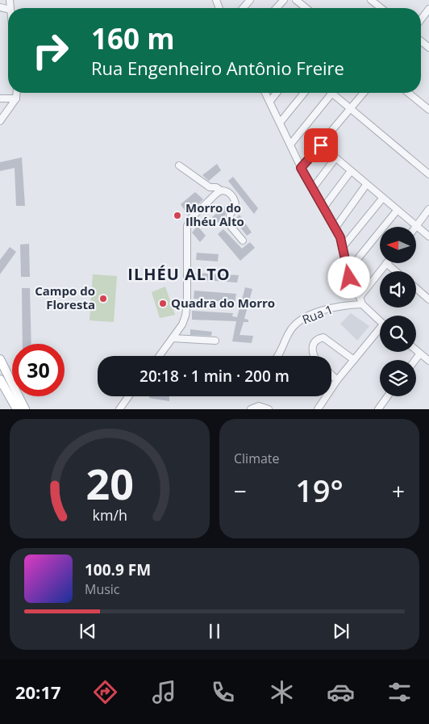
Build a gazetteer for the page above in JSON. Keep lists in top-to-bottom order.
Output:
{
  "streets": {
    "street": ["Rua 1"]
  },
  "districts": ["ILHÉU ALTO"],
  "places": ["Morro do Ilhéu Alto", "Campo do Floresta", "Quadra do Morro"],
  "north": "left",
  "page": {
    "turn": ["160 m", "Rua Engenheiro Antônio Freire"],
    "limit": "30",
    "trip": "20:18 · 1 min · 200 m",
    "tile": "Climate",
    "heat": ["−", "19°", "+"],
    "song": ["100.9 FM", "Music"],
    "tabs": "20:17",
    "gauge": ["20", "km/h"]
  }
}
